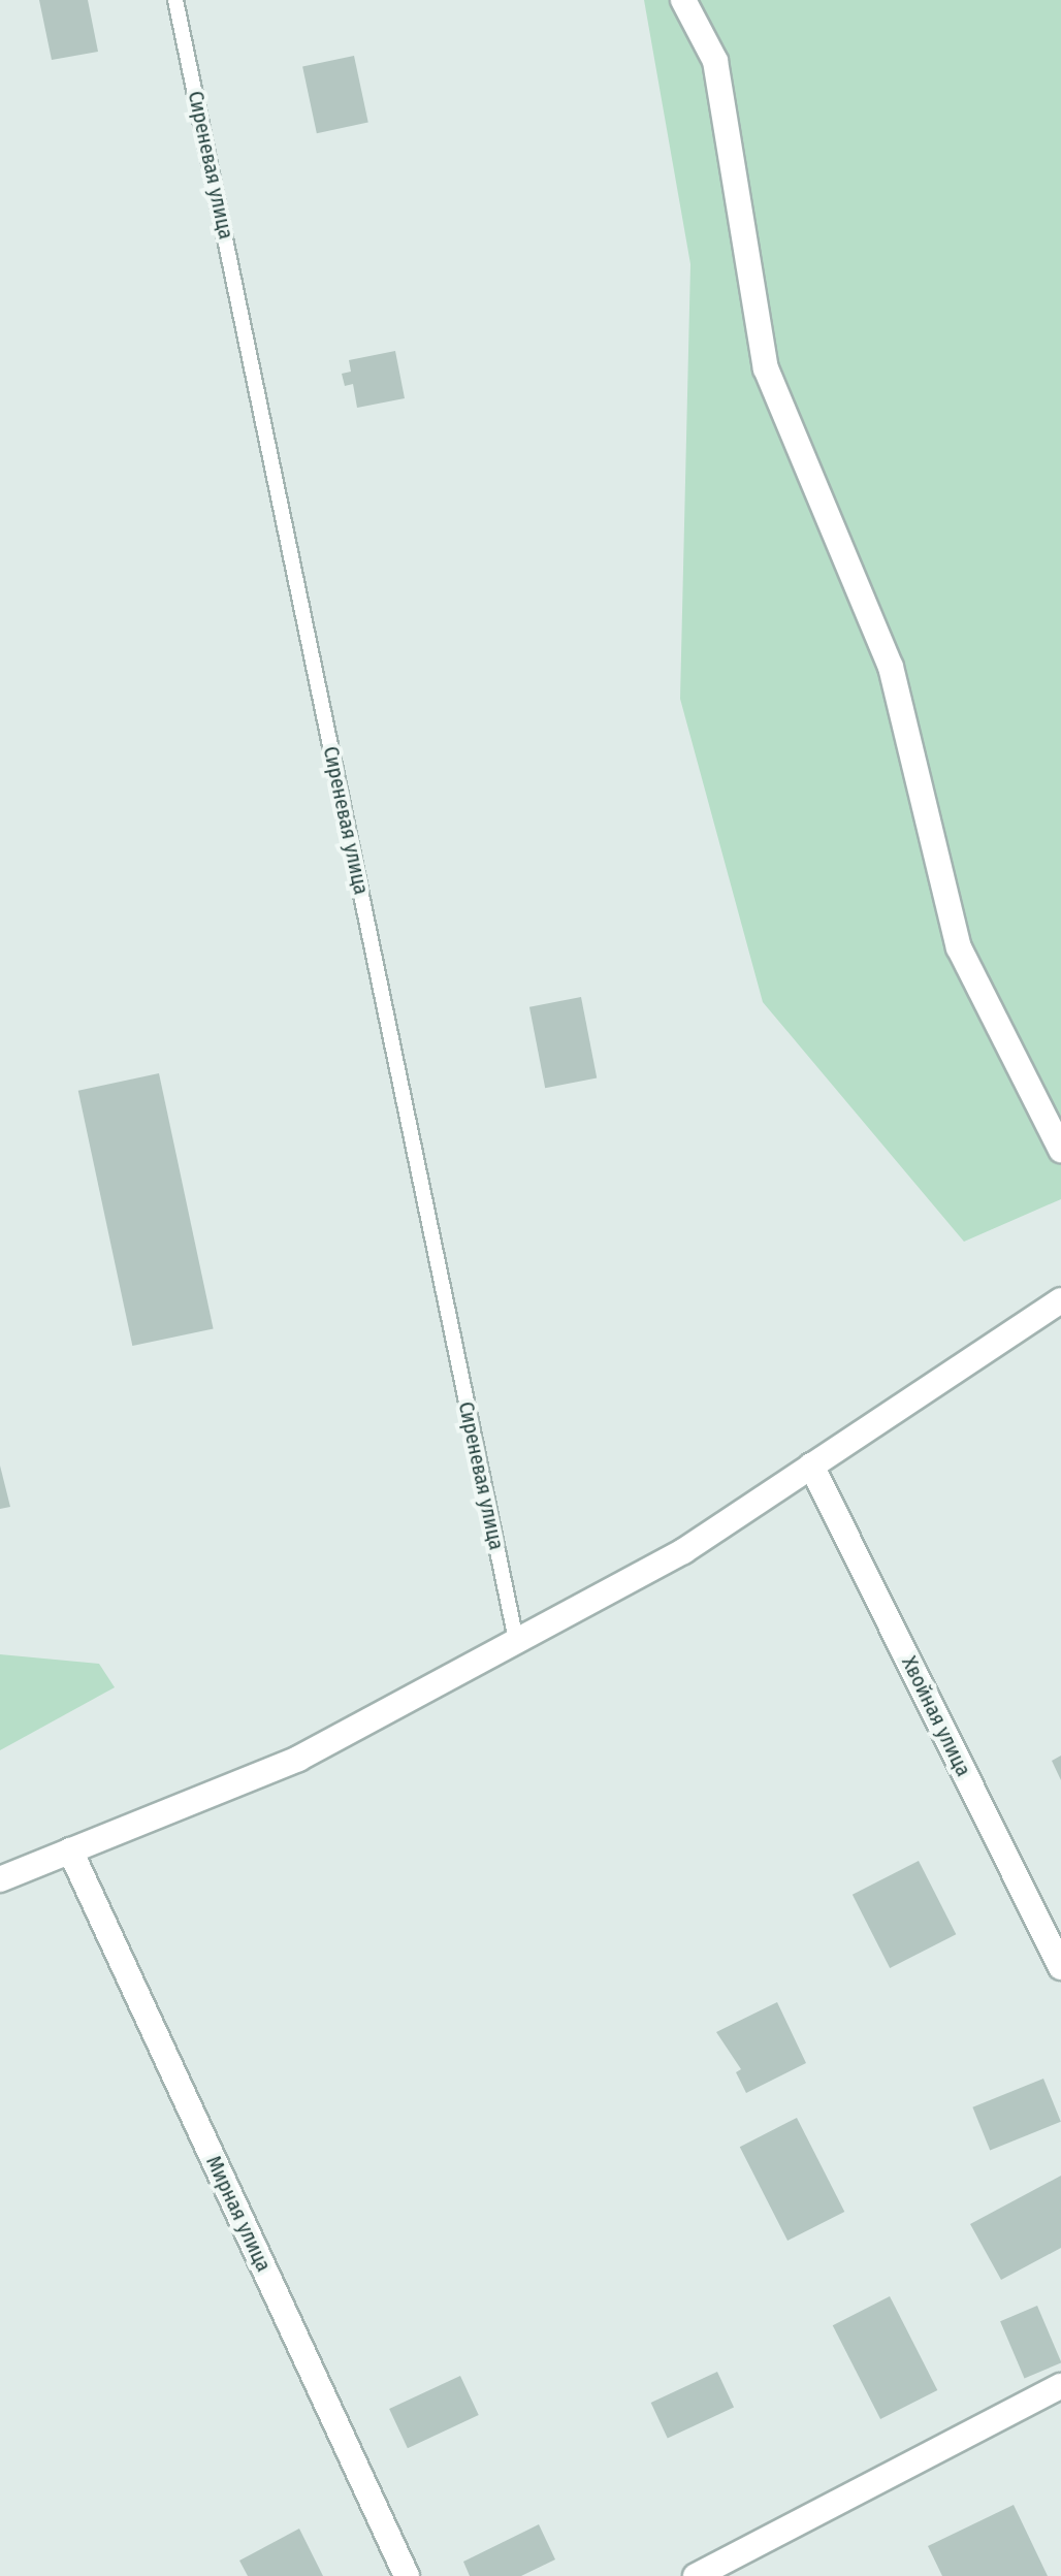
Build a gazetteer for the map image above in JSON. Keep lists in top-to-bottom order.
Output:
{
  "streets": {
    "street": ["Хвойная улица", "Мирная улица"],
    "lane": ["Сиреневая улица"]
  }
}
